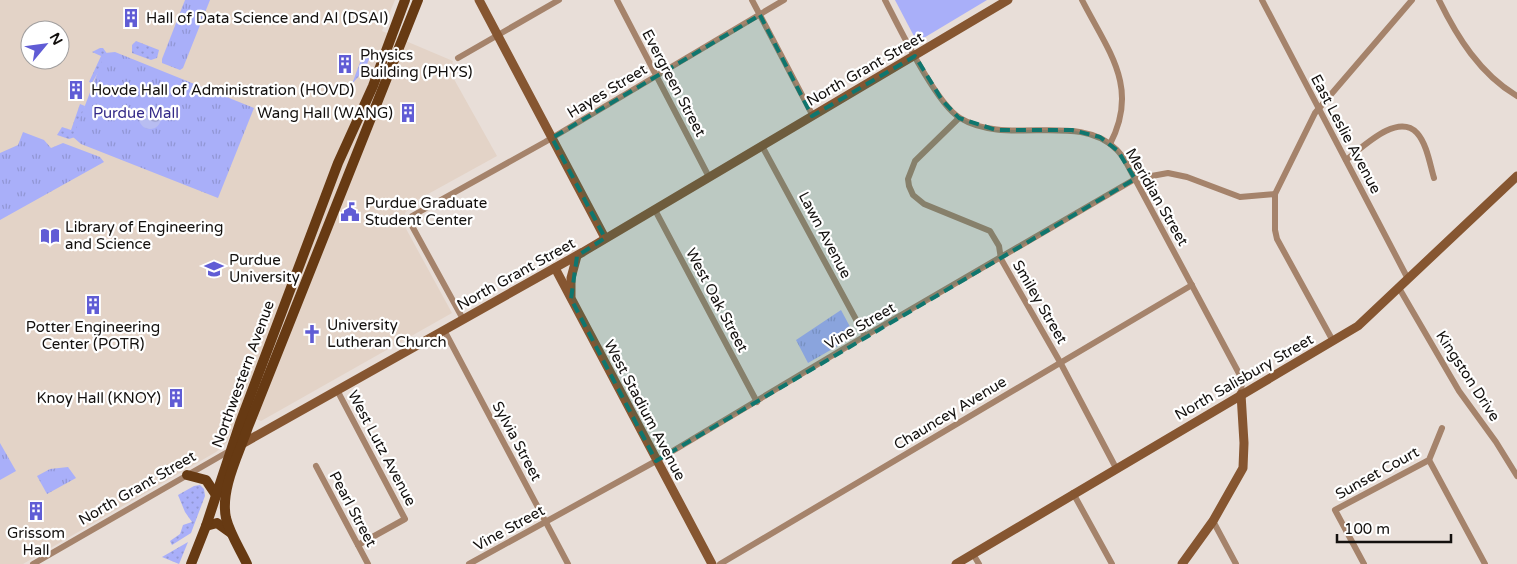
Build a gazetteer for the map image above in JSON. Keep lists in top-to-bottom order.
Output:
{
  "streets": {
    "main road": ["Northwestern Avenue"],
    "street": [
      "North Grant Street",
      "Evergreen Street",
      "Hayes Street",
      "East Leslie Avenue",
      "Meridian Street",
      "Lawn Avenue",
      "West Oak Street",
      "Smiley Street",
      "Vine Street",
      "Kingston Drive",
      "North Salisbury Street",
      "West Stadium Avenue",
      "Chauncey Avenue",
      "Sylvia Street",
      "West Lutz Avenue",
      "Sunset Court",
      "Pearl Street"
    ]
  },
  "crossings": [
    ["North Grant Street", "Evergreen Street"],
    ["North Grant Street", "Hayes Street"],
    ["North Grant Street", "Meridian Street"],
    ["North Grant Street", "Lawn Avenue"],
    ["North Grant Street", "West Oak Street"],
    ["North Grant Street", "Northwestern Avenue"],
    ["North Grant Street", "West Stadium Avenue"],
    ["North Grant Street", "Sylvia Street"],
    ["North Grant Street", "West Lutz Avenue"],
    ["Evergreen Street", "Hayes Street"],
    ["East Leslie Avenue", "North Salisbury Street"],
    ["Meridian Street", "Smiley Street"],
    ["Meridian Street", "Vine Street"],
    ["Meridian Street", "North Salisbury Street"],
    ["Meridian Street", "Chauncey Avenue"],
    ["Lawn Avenue", "Vine Street"],
    ["West Oak Street", "Vine Street"],
    ["Smiley Street", "Vine Street"],
    ["Smiley Street", "North Salisbury Street"],
    ["Smiley Street", "Chauncey Avenue"],
    ["Vine Street", "West Stadium Avenue"],
    ["Vine Street", "Sylvia Street"],
    ["Kingston Drive", "North Salisbury Street"],
    ["West Lutz Avenue", "Pearl Street"]
  ],
  "parks": ["Purdue Mall"],
  "places": {
    "building": [
      "Hall of Data Science and AI (DSAI)",
      "Physics Building (PHYS)",
      "Hovde Hall of Administration (HOVD)",
      "Wang Hall (WANG)",
      "Potter Engineering Center (POTR)",
      "Knoy Hall (KNOY)",
      "Grissom Hall"
    ],
    "public building": ["Purdue Graduate Student Center"],
    "library": ["Library of Engineering and Science"],
    "school or university": ["Purdue University"],
    "church": ["University Lutheran Church"]
  },
  "scale_bar": "100 m",
  "north": "top right"
}
